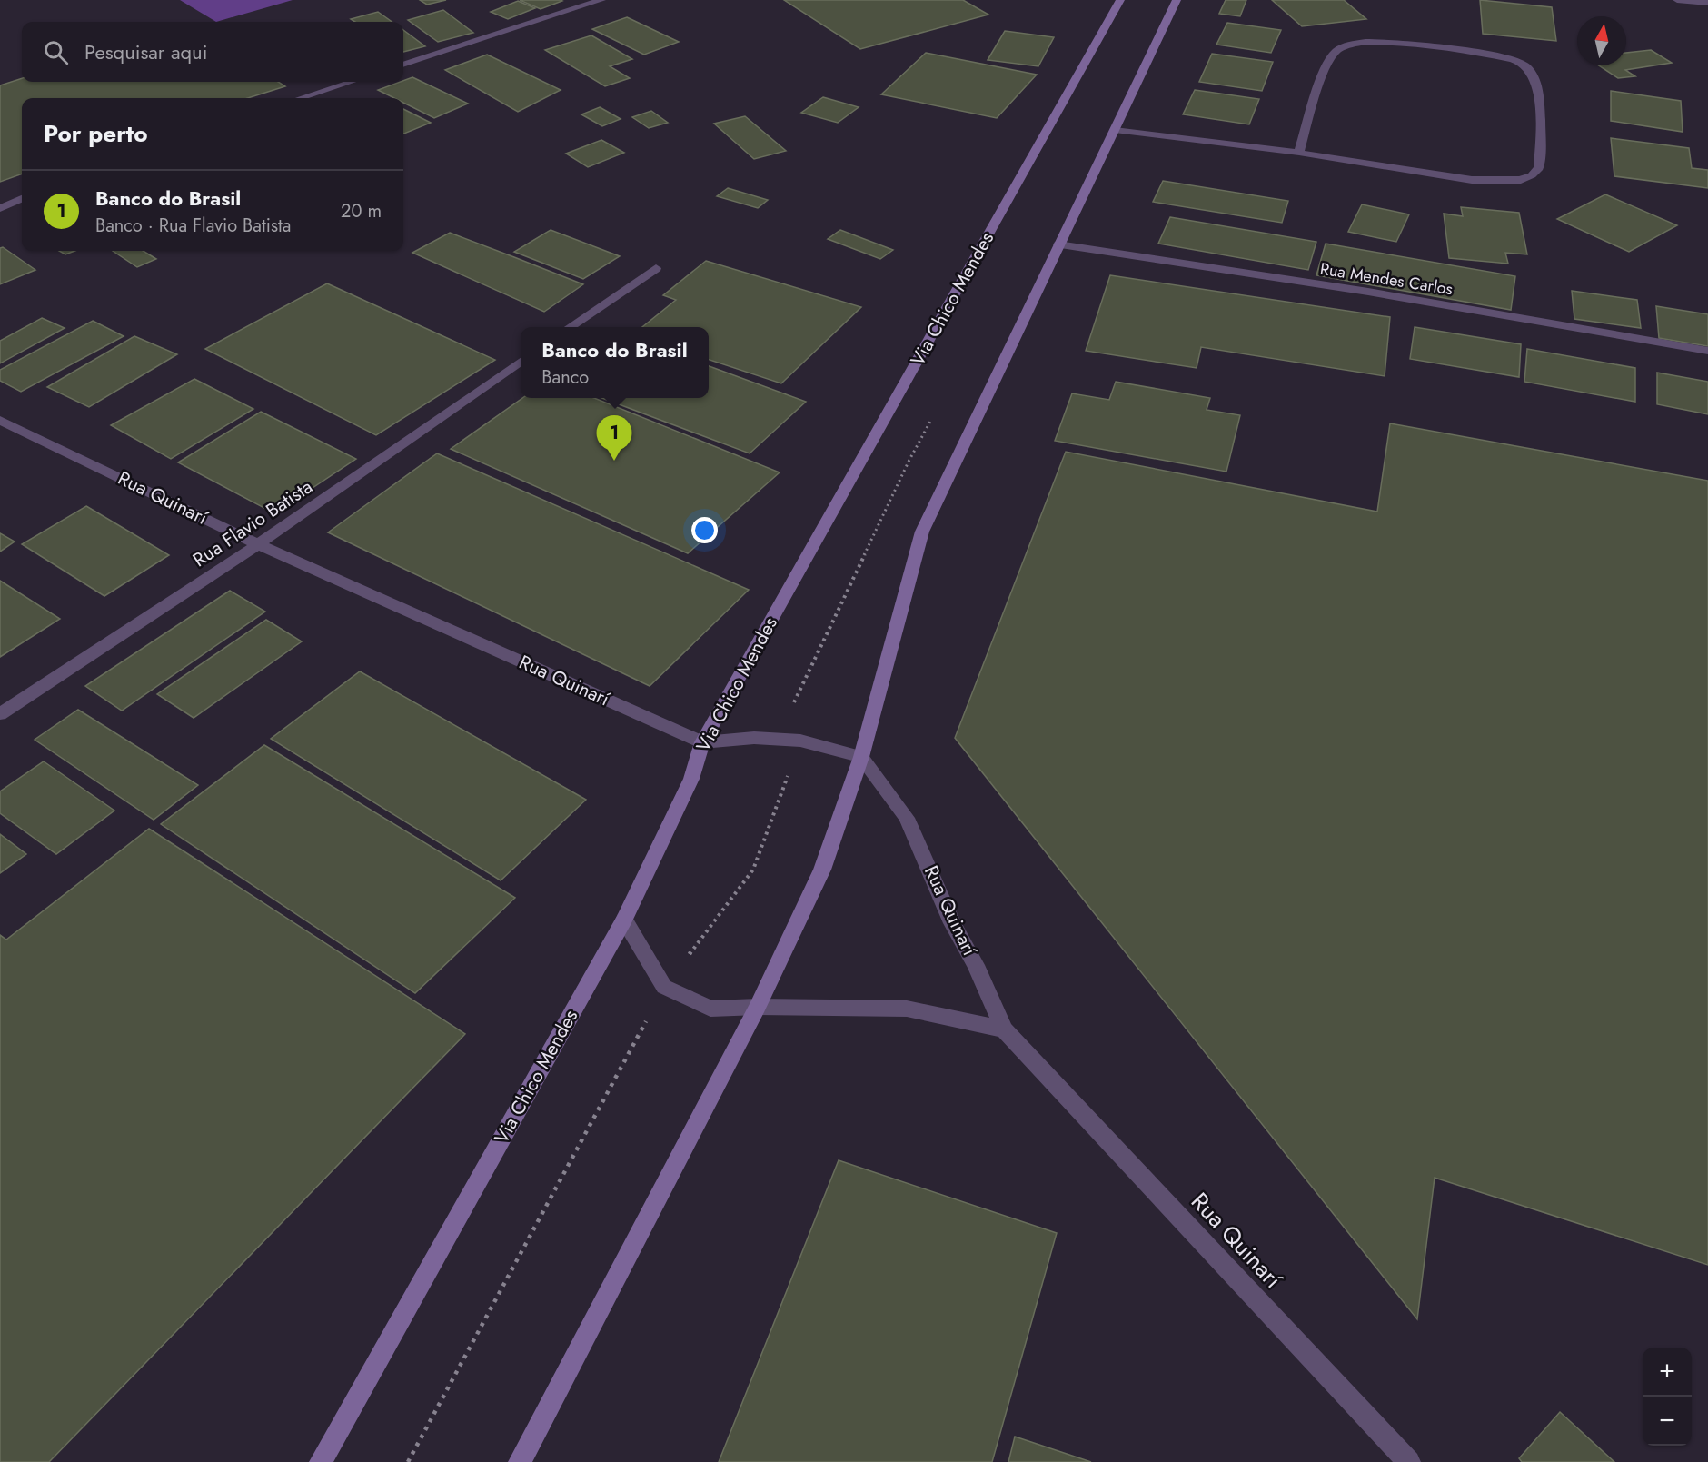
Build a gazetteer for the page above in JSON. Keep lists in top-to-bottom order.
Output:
{
  "streets": {
    "main road": ["Via Chico Mendes"],
    "street": ["Rua Mendes Carlos", "Rua Quinarí", "Rua Flavio Batista"]
  },
  "crossings": [
    ["Via Chico Mendes", "Rua Quinarí"],
    ["Rua Quinarí", "Rua Flavio Batista"]
  ],
  "north": "top",
  "page": {
    "search": "Pesquisar aqui",
    "heading": "Por perto",
    "list": [
      {
        "mark": "1",
        "name": "Banco do Brasil",
        "note": "Banco · Rua Flavio Batista",
        "value": "20 m"
      }
    ],
    "popup": ["Banco do Brasil", "Banco"],
    "pins": "1",
    "map_buttons": ["+", "−"]
  }
}
